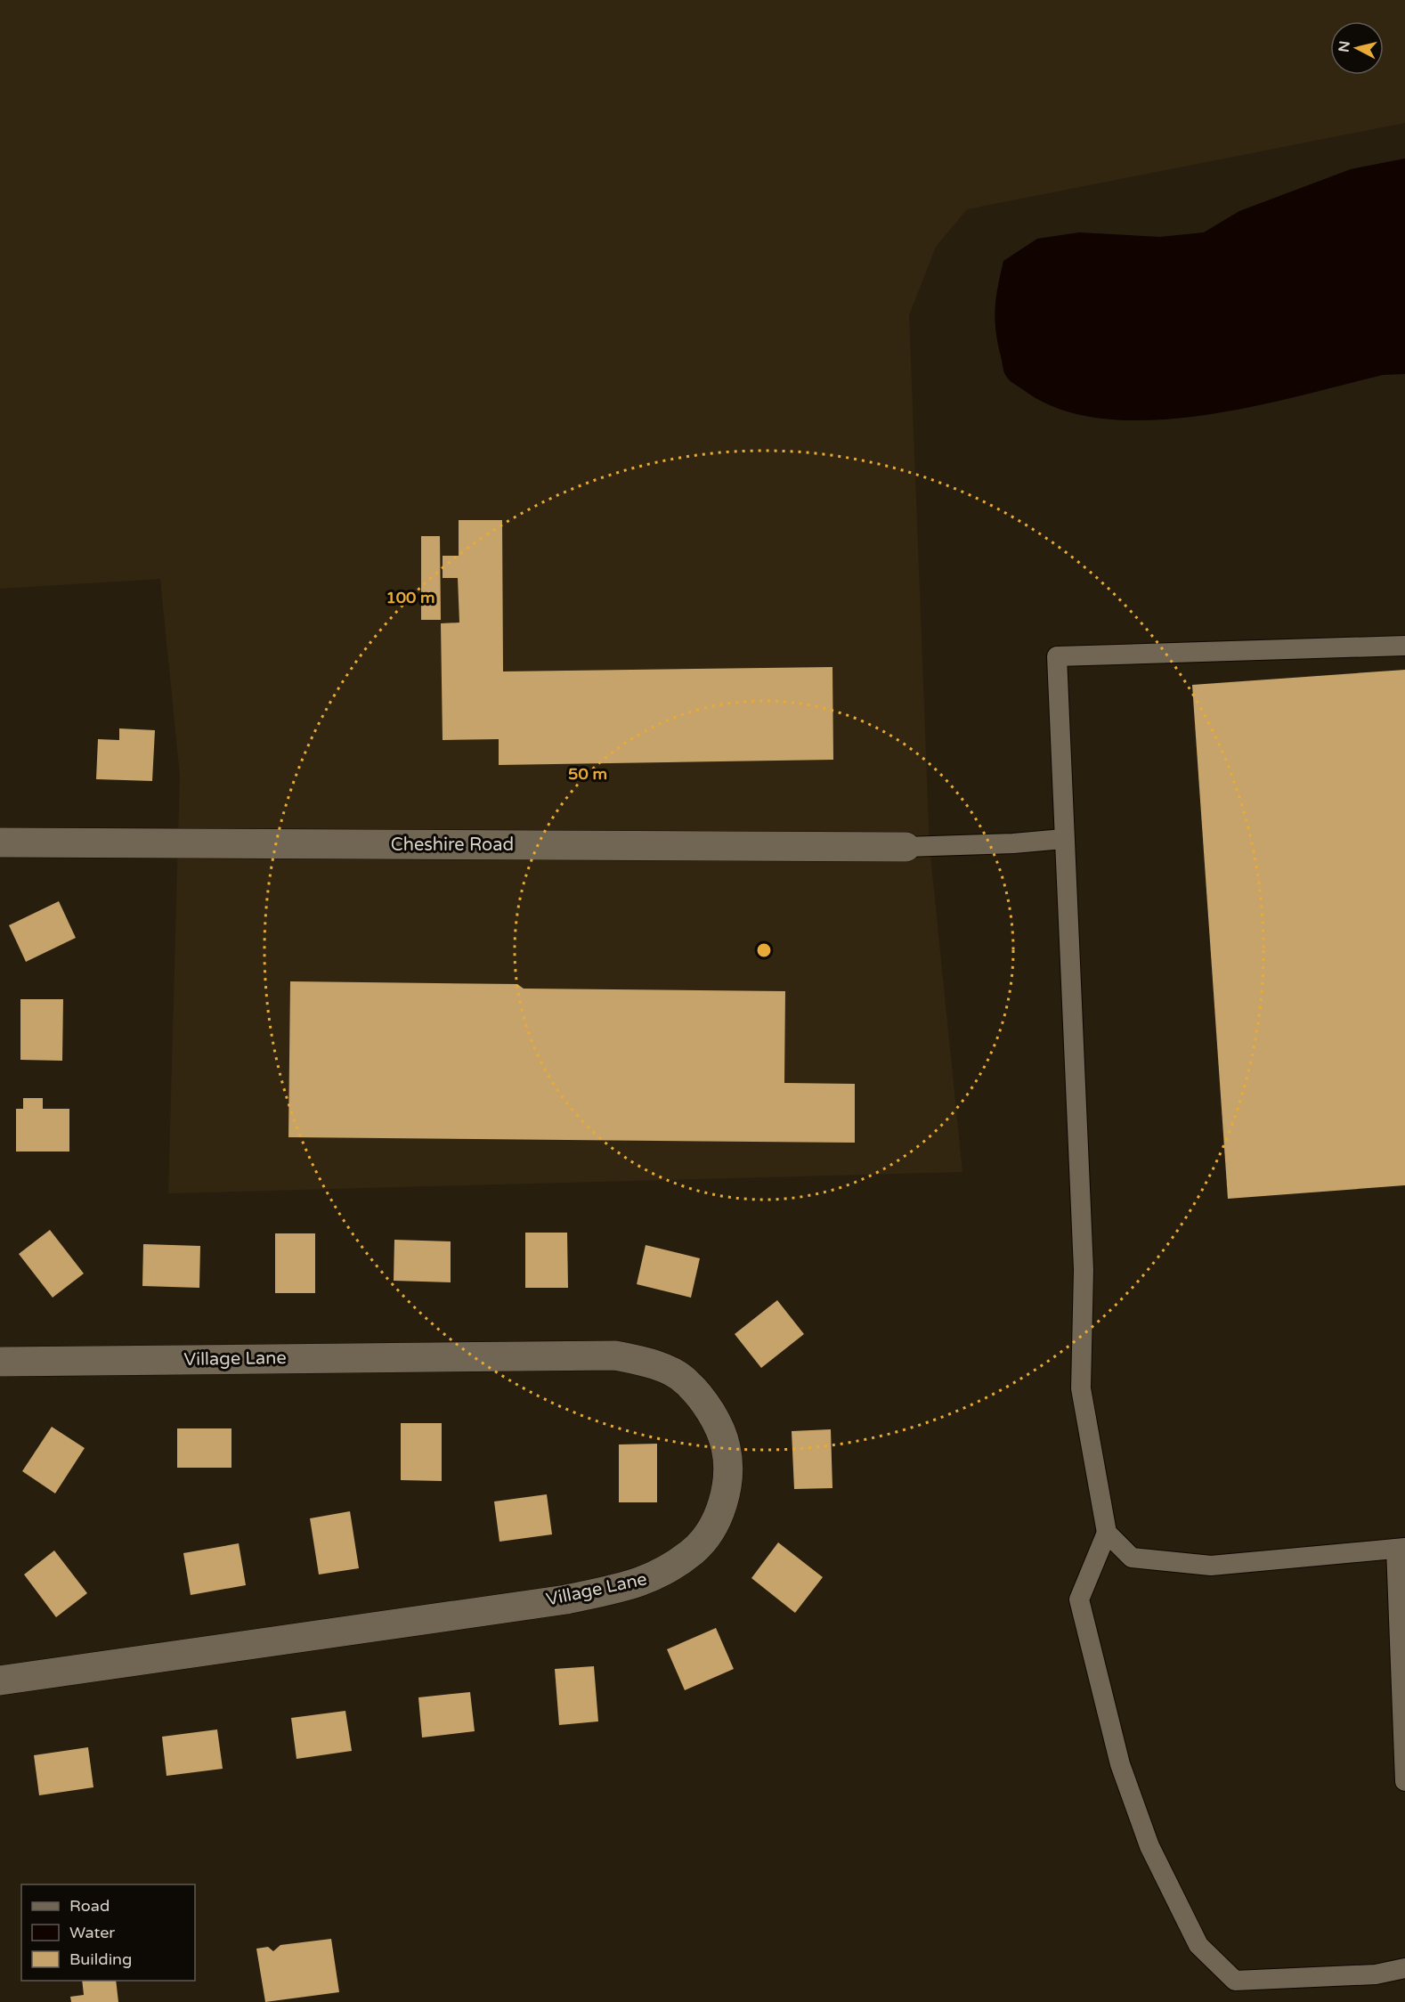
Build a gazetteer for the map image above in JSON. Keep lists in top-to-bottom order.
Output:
{
  "streets": {
    "street": ["Cheshire Road", "Village Lane"]
  },
  "legend": ["Road", "Water", "Building"],
  "north": "left",
  "rings": ["100 m", "50 m"]
}
